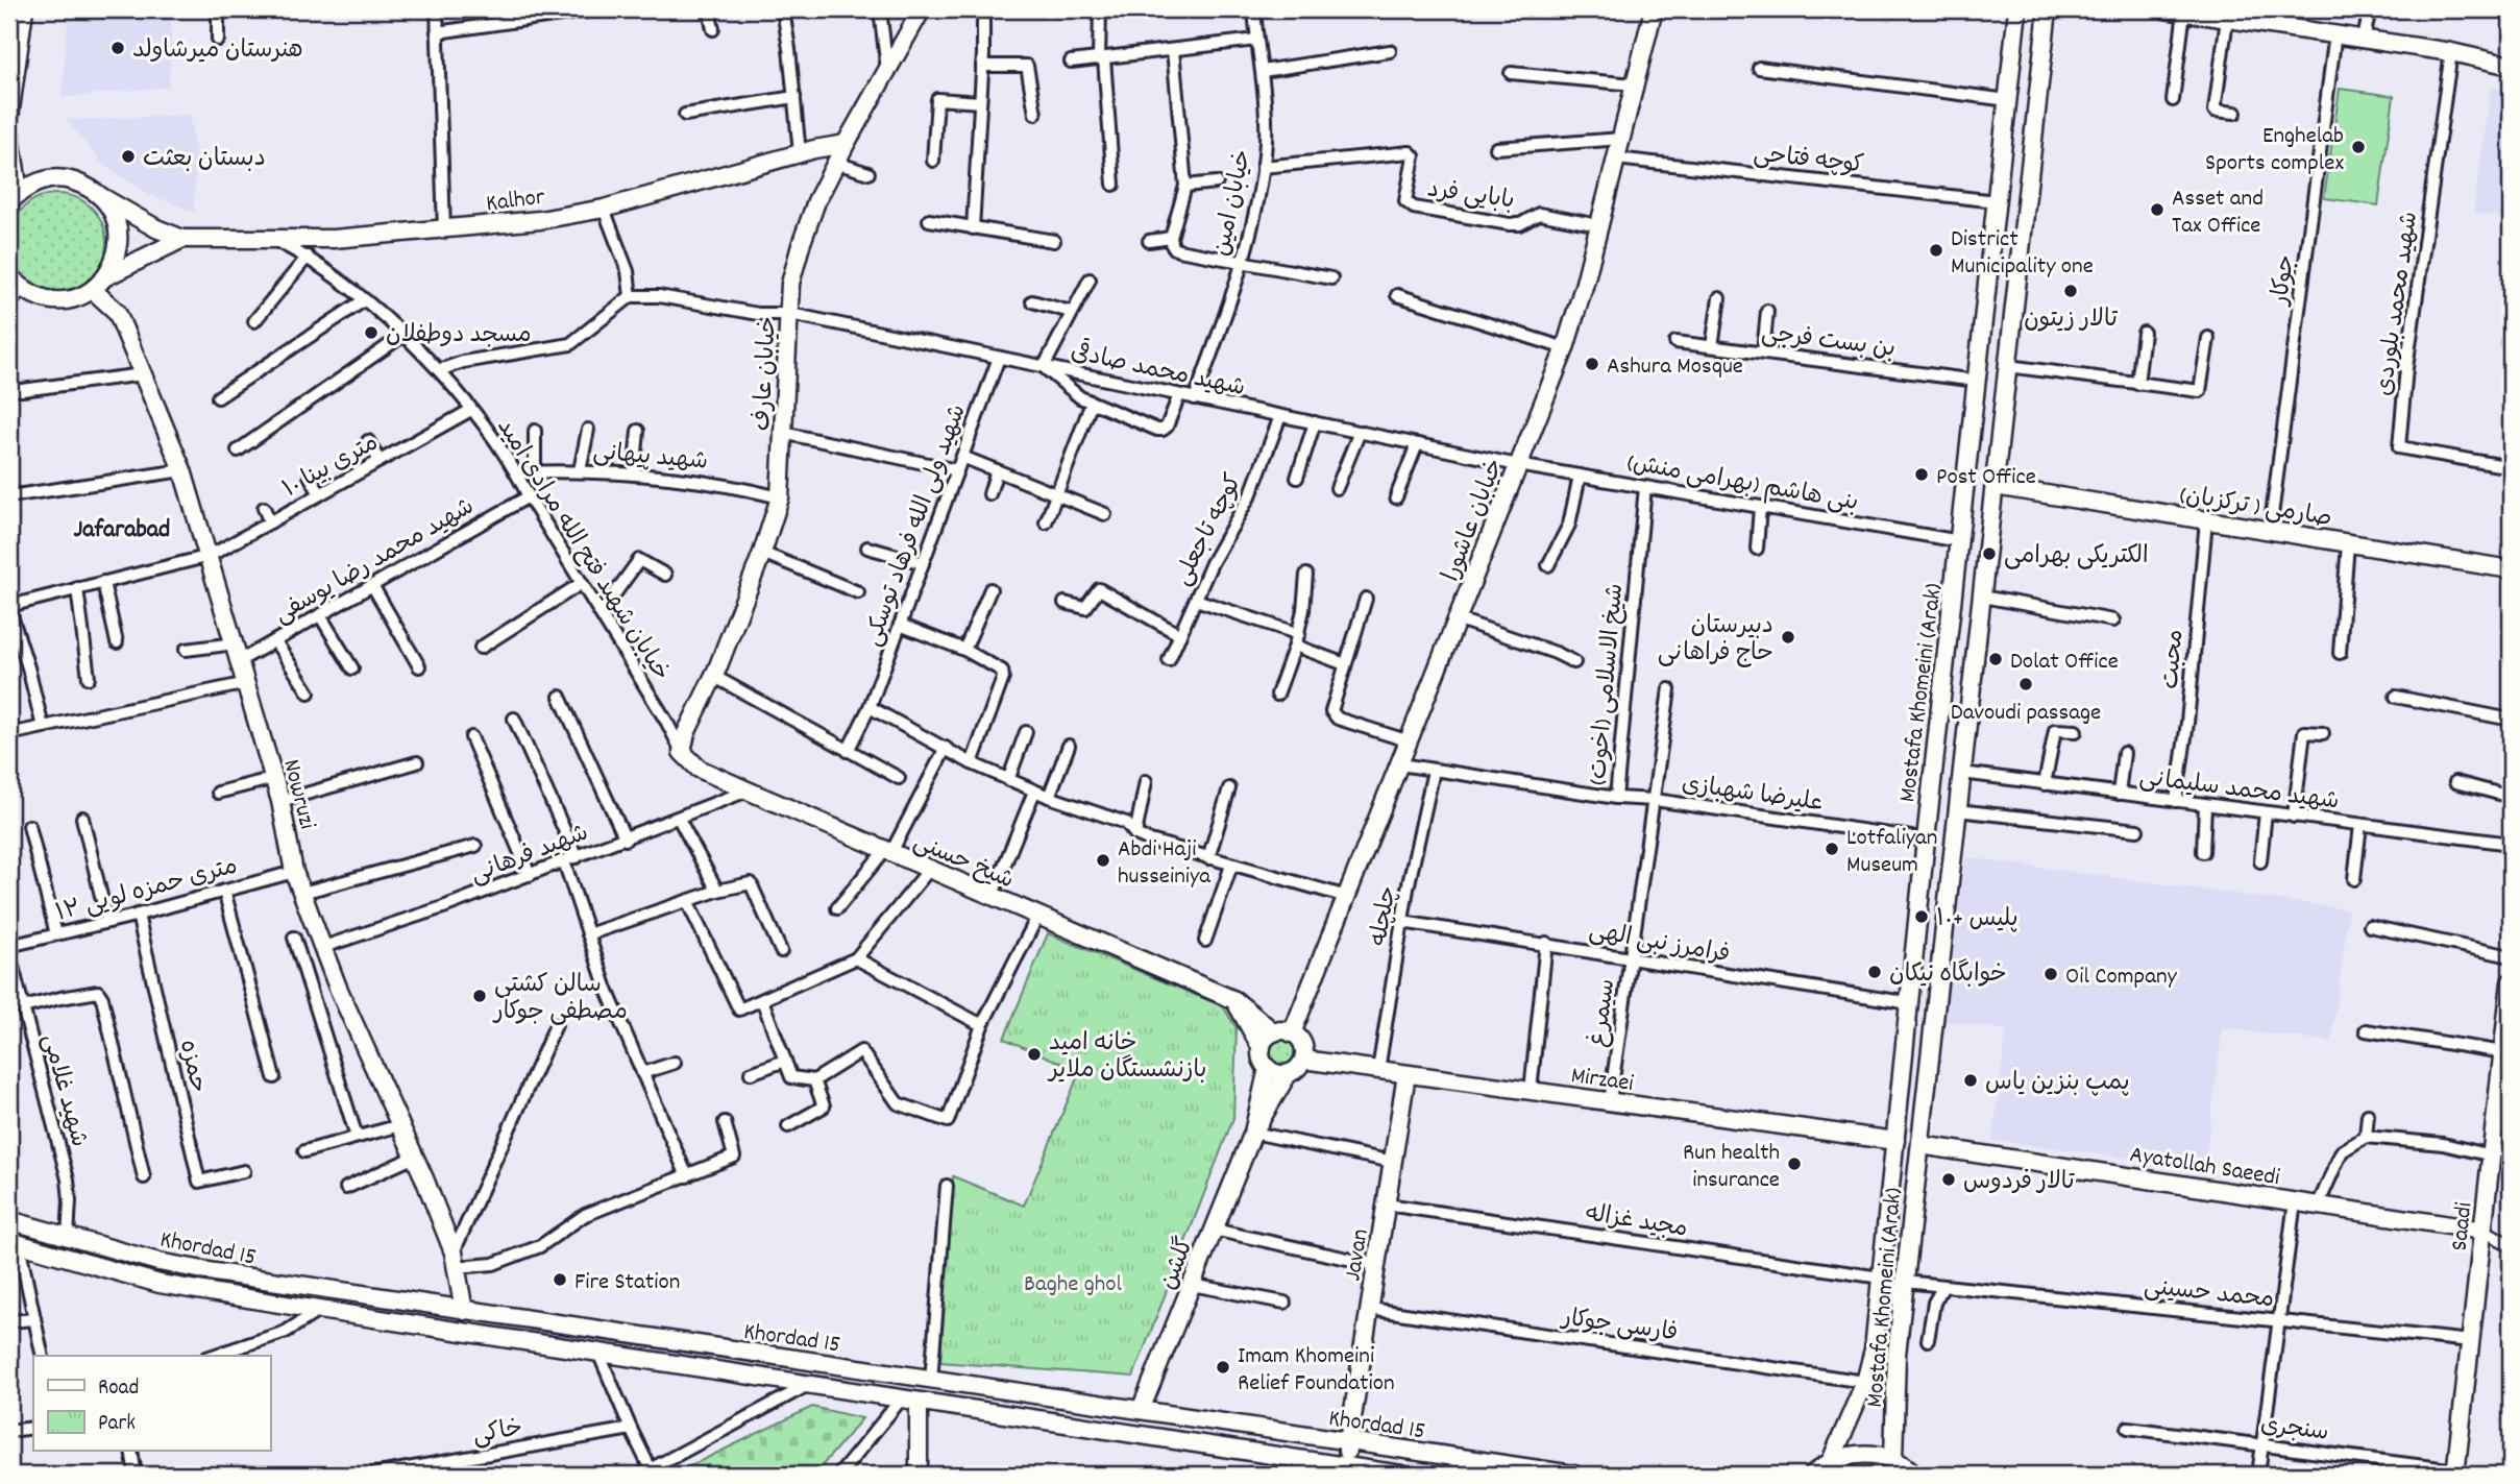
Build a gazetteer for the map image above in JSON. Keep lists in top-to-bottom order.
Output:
{
  "streets": {
    "main road": [
      "Kalhor",
      "خیابان عارف",
      "صارمی ( ترکزبان)",
      "خیابان عاشورا",
      "Mostafa Khomeini (Arak)",
      "Nowruzi",
      "شیخ حسنی",
      "Mirzaei",
      "Ayatollah Saeedi",
      "Saadi",
      "Khordad 15",
      "Javan",
      "گلشن"
    ],
    "street": [
      "کوچه فتاحی",
      "بابایی فرد",
      "خیابان امین",
      "جوکار",
      "شهید محمد بلوردی",
      "بن بست فرجی",
      "شهید محمد صادقی",
      "شهید پیهانی",
      "۱۰ متری بینا",
      "بنی هاشم (بهرامی منش)",
      "شهید ولی الله فرهاد توسکی",
      "کوچه تاجعلی",
      "خیابان شهید فتح الله مرادی امید",
      "شهید محمد رضا یوسفی",
      "محبت",
      "شیخ الاسلامی (اخوت)",
      "شهید محمد سلیمانی",
      "علیرضا شهبازی",
      "شهید فرهانی",
      "۱۲ متری حمزه لویی",
      "چلچله",
      "فرامرز نبی الهی",
      "سیمرغ",
      "حمزه",
      "شهید غلامی",
      "مجید غزاله",
      "محمد حسینی",
      "فارسی جوکار",
      "سنجری",
      "خاکی"
    ]
  },
  "crossings": [
    ["کوچه فتاحی", "خیابان عاشورا"],
    ["کوچه فتاحی", "Mostafa Khomeini (Arak)"],
    ["بابایی فرد", "خیابان امین"],
    ["بابایی فرد", "خیابان عاشورا"],
    ["Kalhor", "خیابان عارف"],
    ["Kalhor", "خیابان شهید فتح الله مرادی امید"],
    ["خیابان امین", "شهید محمد صادقی"],
    ["جوکار", "صارمی ( ترکزبان)"],
    ["بن بست فرجی", "Mostafa Khomeini (Arak)"],
    ["شهید محمد صادقی", "خیابان عارف"],
    ["شهید محمد صادقی", "بنی هاشم (بهرامی منش)"],
    ["شهید محمد صادقی", "خیابان عاشورا"],
    ["شهید محمد صادقی", "شهید ولی الله فرهاد توسکی"],
    ["شهید محمد صادقی", "کوچه تاجعلی"],
    ["خیابان عارف", "شهید پیهانی"],
    ["خیابان عارف", "خیابان شهید فتح الله مرادی امید"],
    ["خیابان عارف", "شیخ حسنی"],
    ["شهید پیهانی", "خیابان شهید فتح الله مرادی امید"],
    ["۱۰ متری بینا", "خیابان شهید فتح الله مرادی امید"],
    ["۱۰ متری بینا", "Nowruzi"],
    ["بنی هاشم (بهرامی منش)", "خیابان عاشورا"],
    ["بنی هاشم (بهرامی منش)", "شیخ الاسلامی (اخوت)"],
    ["بنی هاشم (بهرامی منش)", "Mostafa Khomeini (Arak)"],
    ["صارمی ( ترکزبان)", "محبت"],
    ["صارمی ( ترکزبان)", "Mostafa Khomeini (Arak)"],
    ["خیابان عاشورا", "شیخ الاسلامی (اخوت)"],
    ["خیابان عاشورا", "شیخ حسنی"],
    ["خیابان عاشورا", "Mirzaei"],
    ["خیابان شهید فتح الله مرادی امید", "شهید محمد رضا یوسفی"],
    ["خیابان شهید فتح الله مرادی امید", "شیخ حسنی"],
    ["شهید محمد رضا یوسفی", "Nowruzi"],
    ["محبت", "شهید محمد سلیمانی"],
    ["شیخ الاسلامی (اخوت)", "علیرضا شهبازی"],
    ["شیخ الاسلامی (اخوت)", "چلچله"],
    ["Mostafa Khomeini (Arak)", "شهید محمد سلیمانی"],
    ["Mostafa Khomeini (Arak)", "علیرضا شهبازی"],
    ["Mostafa Khomeini (Arak)", "فرامرز نبی الهی"],
    ["Mostafa Khomeini (Arak)", "Mirzaei"],
    ["Mostafa Khomeini (Arak)", "Ayatollah Saeedi"],
    ["Mostafa Khomeini (Arak)", "مجید غزاله"],
    ["Mostafa Khomeini (Arak)", "محمد حسینی"],
    ["Mostafa Khomeini (Arak)", "فارسی جوکار"],
    ["علیرضا شهبازی", "سیمرغ"],
    ["Nowruzi", "شهید فرهانی"],
    ["Nowruzi", "۱۲ متری حمزه لویی"],
    ["Nowruzi", "Khordad 15"],
    ["شهید فرهانی", "شیخ حسنی"],
    ["شیخ حسنی", "Mirzaei"],
    ["۱۲ متری حمزه لویی", "حمزه"],
    ["چلچله", "فرامرز نبی الهی"],
    ["چلچله", "Mirzaei"],
    ["فرامرز نبی الهی", "سیمرغ"],
    ["سیمرغ", "Mirzaei"],
    ["Mirzaei", "Javan"],
    ["شهید غلامی", "Khordad 15"],
    ["Ayatollah Saeedi", "Saadi"],
    ["مجید غزاله", "Javan"],
    ["Saadi", "محمد حسینی"],
    ["Saadi", "سنجری"],
    ["Khordad 15", "Javan"],
    ["Khordad 15", "گلشن"],
    ["Javan", "فارسی جوکار"]
  ],
  "districts": ["Jafarabad"],
  "parks": ["Baghe ghol"],
  "places": [
    "هنرستان میرشاولد",
    "Enghelab Sports complex",
    "دبستان بعثت",
    "Asset and Tax Office",
    "District Municipality one",
    "تالار زیتون",
    "مسجد دوطفلان",
    "Ashura Mosque",
    "Post Office",
    "الکتریکی بهرامی",
    "دبیرستان حاج فراهانی",
    "Dolat Office",
    "Davoudi passage",
    "Lotfaliyan Museum",
    "Abdi Haji husseiniya",
    "پلیس +۱۰",
    "خوابگاه نیکان",
    "Oil Company",
    "سالن کشتی مصطفی جوکار",
    "خانه امید بازنشستگان ملایر",
    "پمپ بنزین یاس",
    "Run health insurance",
    "تالار فردوس",
    "Fire Station",
    "Imam Khomeini Relief Foundation"
  ],
  "legend": ["Road", "Park"]
}
